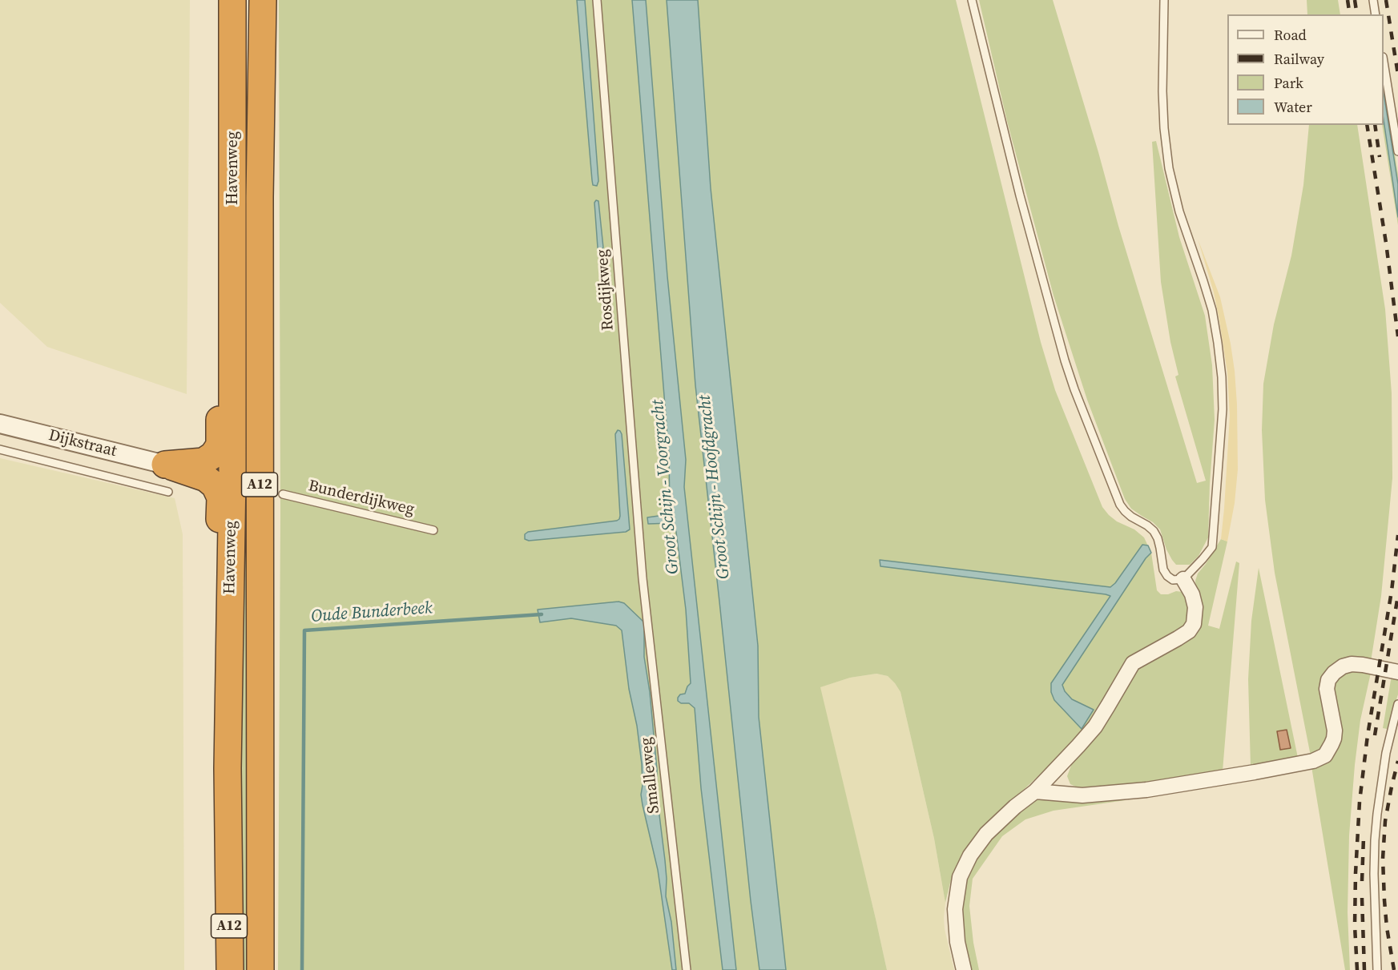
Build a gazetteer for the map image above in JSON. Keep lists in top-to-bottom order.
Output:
{
  "streets": {
    "highway": ["Havenweg", "A12"],
    "street": ["Dijkstraat"],
    "lane": ["Rosdijkweg", "Bunderdijkweg", "Smalleweg"]
  },
  "crossings": [
    ["Rosdijkweg", "Smalleweg"]
  ],
  "water": ["Groot Schijn - Voorgracht", "Groot Schijn - Hoofdgracht", "Oude Bunderbeek"],
  "legend": [
    "Road",
    "Railway",
    "Park",
    "Water"
  ]
}
